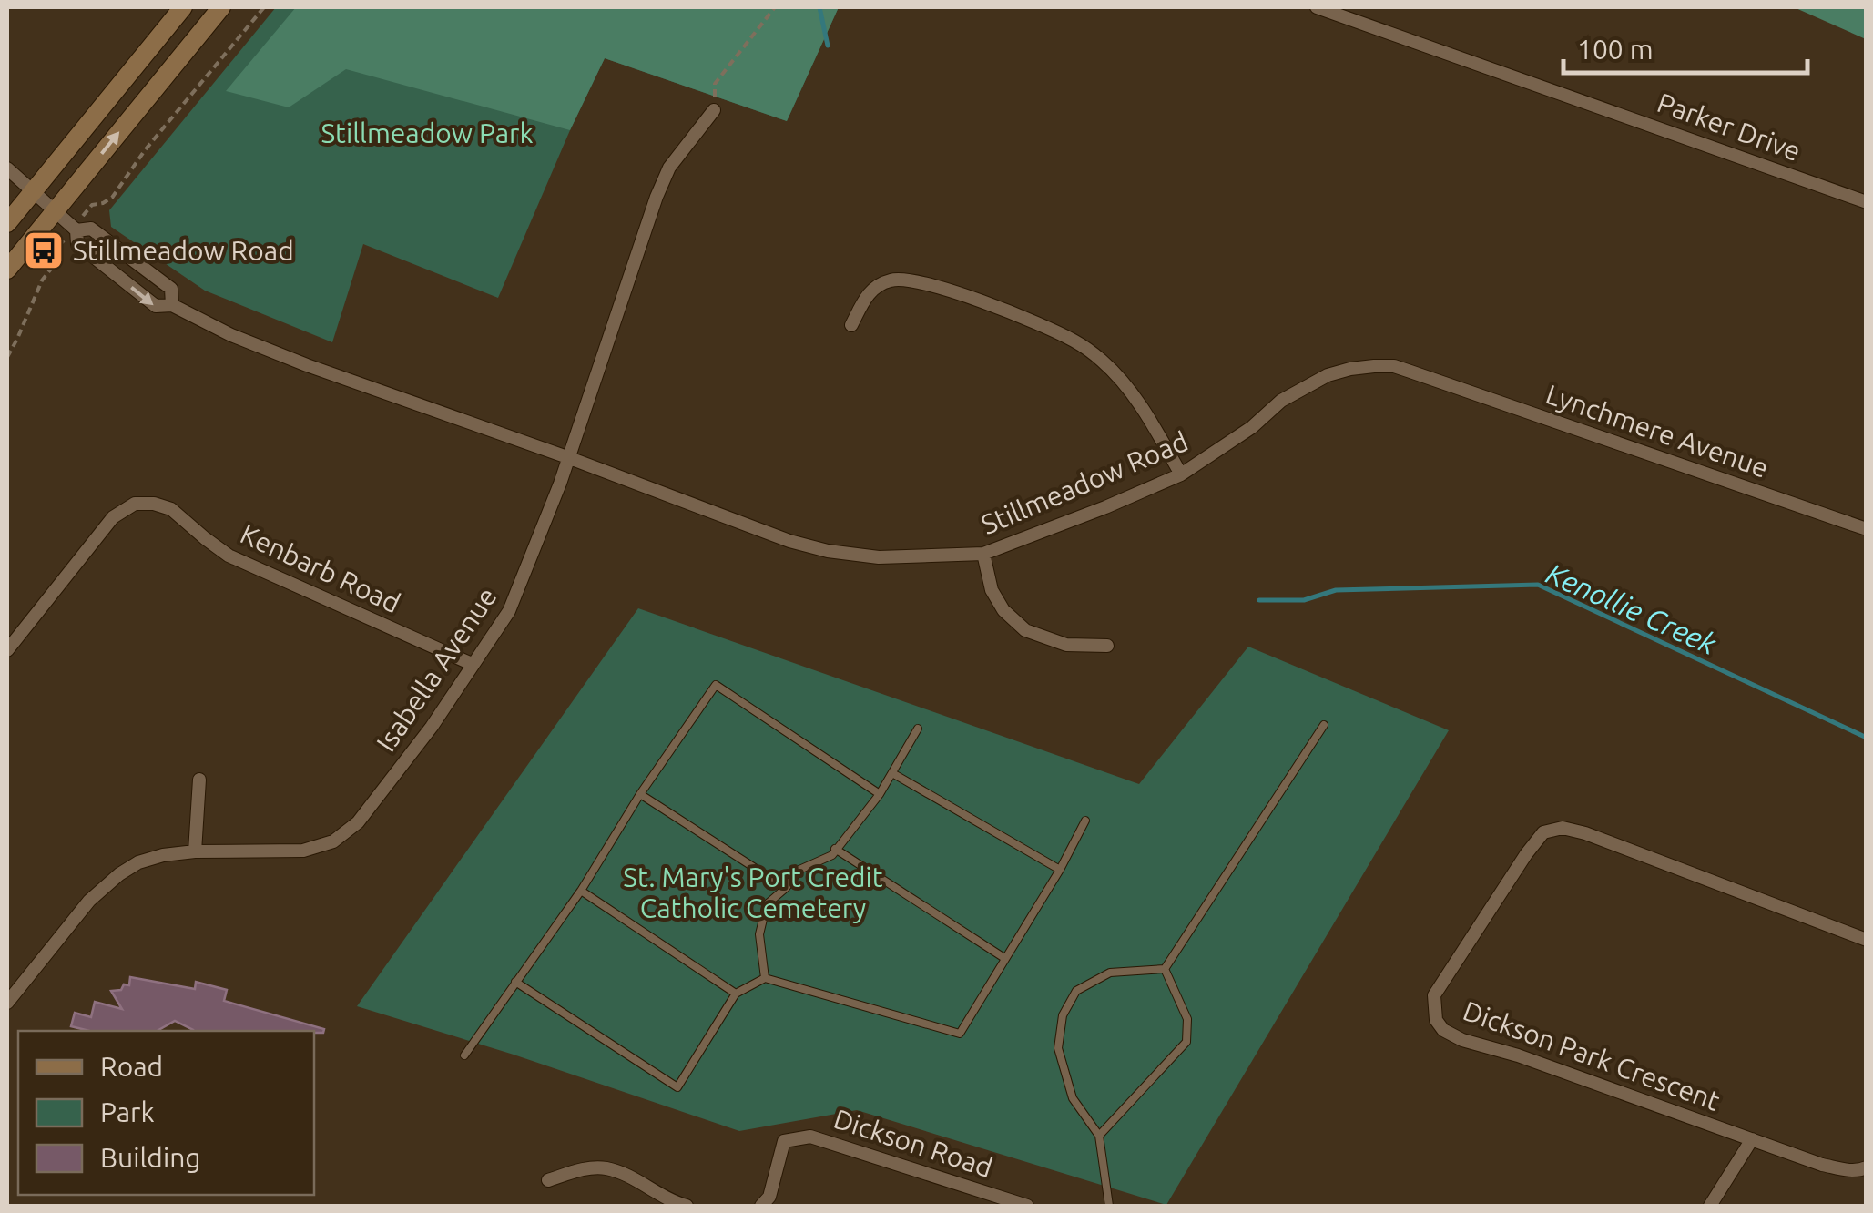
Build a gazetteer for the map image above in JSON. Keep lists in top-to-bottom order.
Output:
{
  "streets": {
    "street": [
      "Parker Drive",
      "Lynchmere Avenue",
      "Stillmeadow Road",
      "Kenbarb Road",
      "Isabella Avenue",
      "Dickson Park Crescent",
      "Dickson Road"
    ]
  },
  "crossings": [
    ["Lynchmere Avenue", "Stillmeadow Road"],
    ["Stillmeadow Road", "Isabella Avenue"],
    ["Kenbarb Road", "Isabella Avenue"]
  ],
  "water": ["Kenollie Creek"],
  "parks": ["Stillmeadow Park", "St. Mary's Port Credit Catholic Cemetery"],
  "places": {
    "bus stop": ["Stillmeadow Road"]
  },
  "legend": ["Road", "Park", "Building"],
  "scale_bar": "100 m"
}
